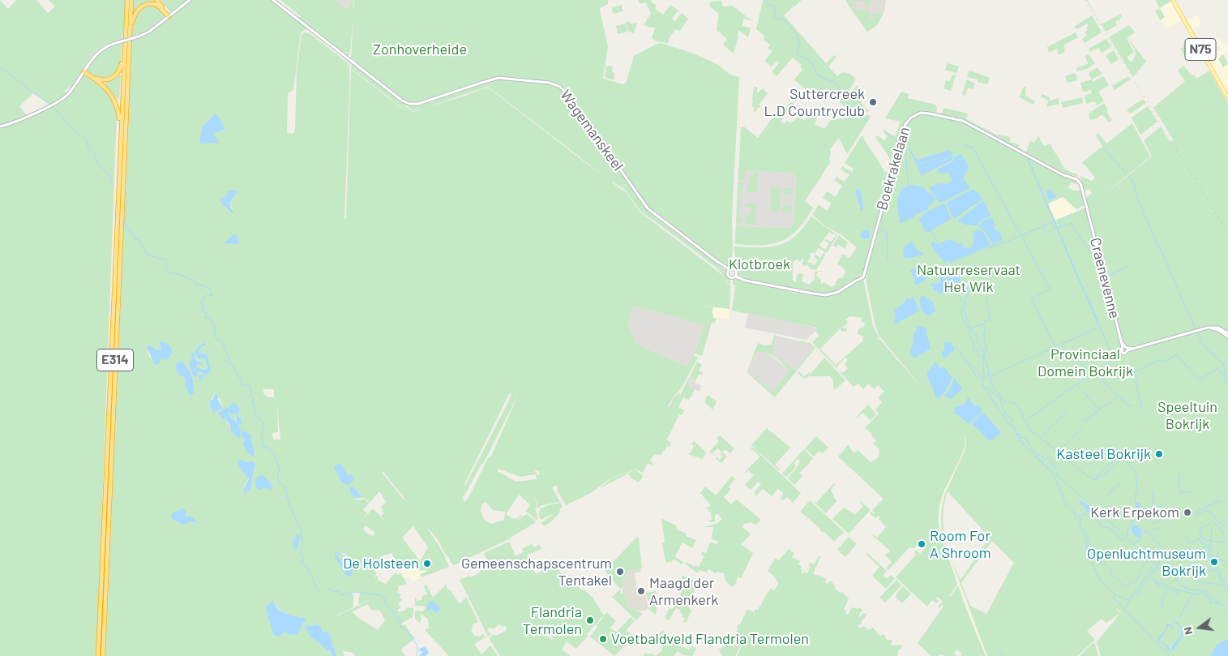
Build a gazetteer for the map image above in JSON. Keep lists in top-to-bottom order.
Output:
{
  "streets": {
    "highway": ["E314"],
    "main road": [
      "N75",
      "Wagemanskeel",
      "Boekrakelaan",
      "Craenevenne"
    ]
  },
  "crossings": [
    ["Wagemanskeel", "Boekrakelaan"],
    ["Boekrakelaan", "Craenevenne"]
  ],
  "parks": [
    "Zonhoverheide",
    "Klotbroek",
    "Natuurreservaat Het Wik",
    "Provinciaal Domein Bokrijk",
    "Speeltuin Bokrijk"
  ],
  "places": [
    "Suttercreek L.D Countryclub",
    "Kasteel Bokrijk",
    "Kerk Erpekom",
    "Room For A Shroom",
    "Openluchtmuseum Bokrijk",
    "De Holsteen",
    "Gemeenschapscentrum Tentakel",
    "Maagd der Armenkerk",
    "Flandria Termolen",
    "Voetbaldveld Flandria Termolen"
  ],
  "north": "left"
}
